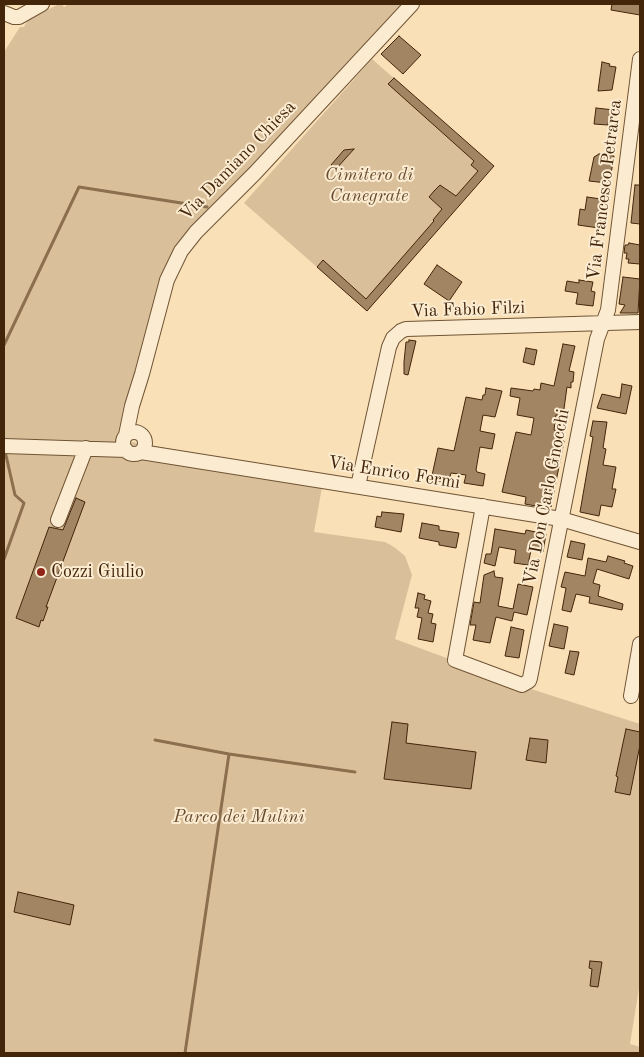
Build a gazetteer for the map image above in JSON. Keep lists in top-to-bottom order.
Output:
{
  "streets": {
    "street": [
      "Via Damiano Chiesa",
      "Via Francesco Petrarca",
      "Via Fabio Filzi",
      "Via Enrico Fermi",
      "Via Don Carlo Gnocchi"
    ]
  },
  "crossings": [
    ["Via Damiano Chiesa", "Via Enrico Fermi"],
    ["Via Francesco Petrarca", "Via Fabio Filzi"],
    ["Via Francesco Petrarca", "Via Don Carlo Gnocchi"],
    ["Via Fabio Filzi", "Via Enrico Fermi"],
    ["Via Fabio Filzi", "Via Don Carlo Gnocchi"],
    ["Via Enrico Fermi", "Via Don Carlo Gnocchi"]
  ],
  "parks": ["Cimitero di Canegrate", "Parco dei Mulini"],
  "places": ["Cozzi Giulio"]
}
